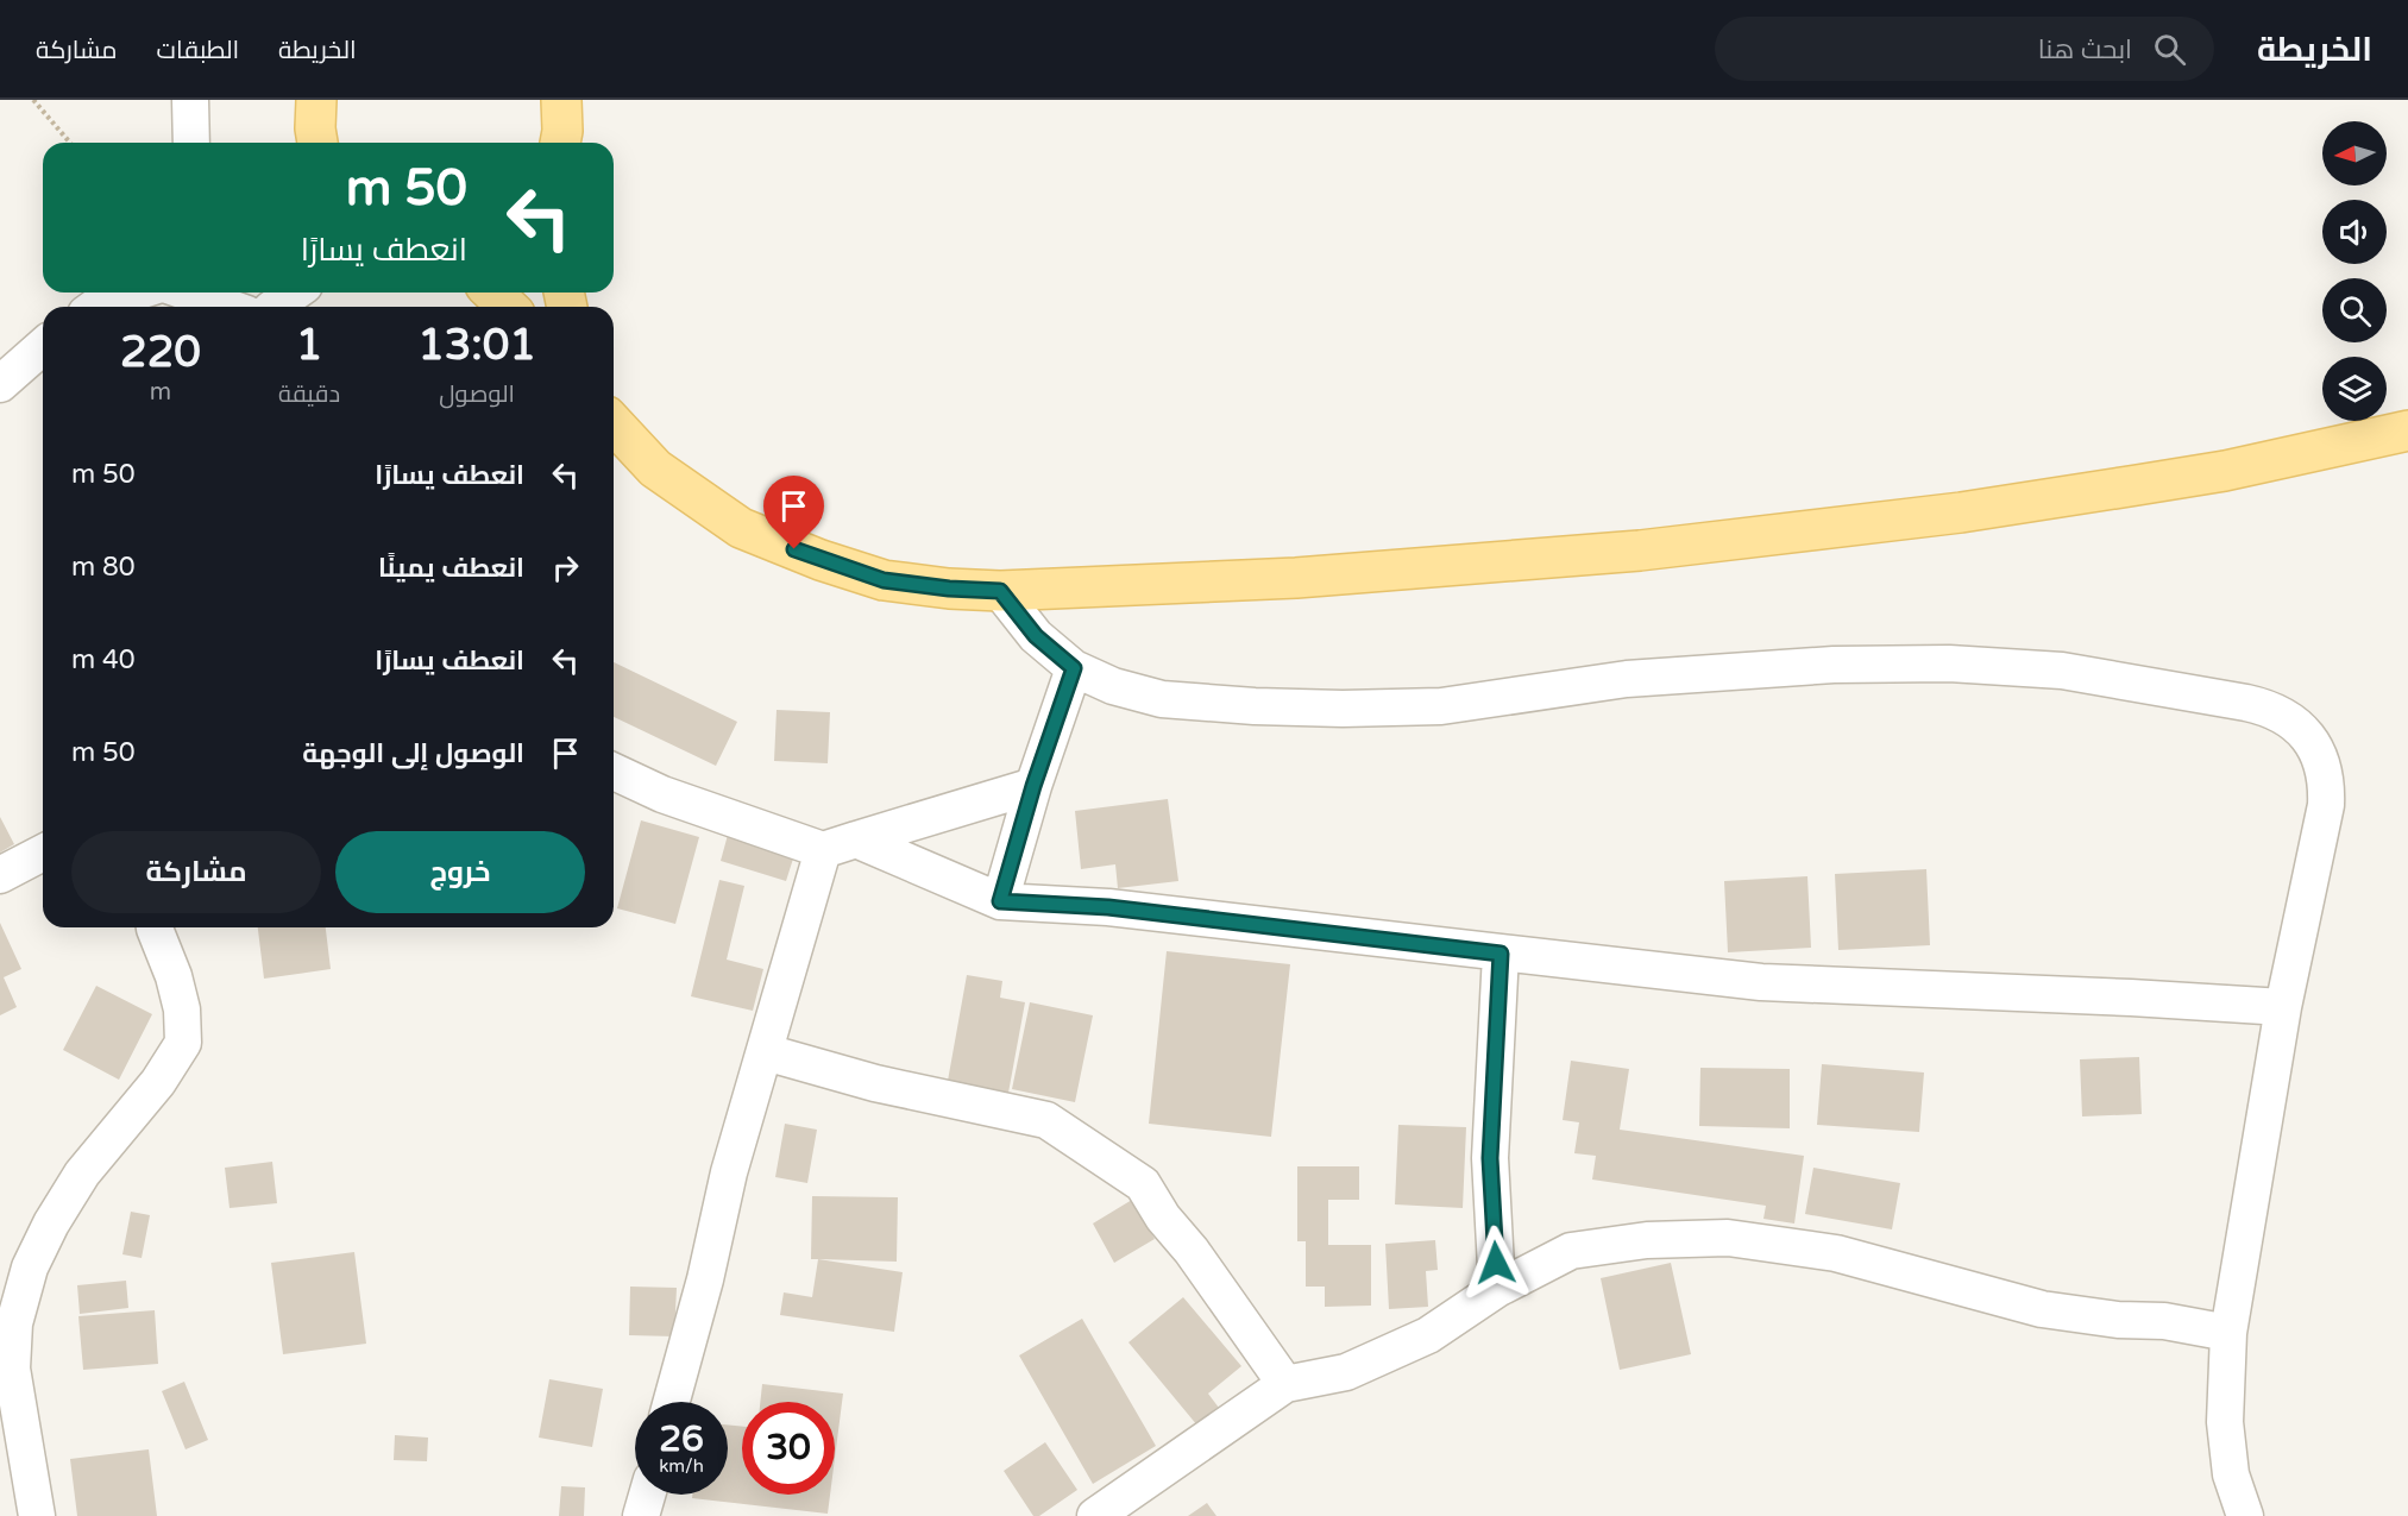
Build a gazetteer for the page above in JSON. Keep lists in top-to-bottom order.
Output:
{
  "north": "left",
  "page": {
    "header": "الخريطة",
    "search": "ابحث هنا",
    "nav": ["الخريطة", "الطبقات", "مشاركة"],
    "turn": ["50 m", "انعطف يسارًا"],
    "eta": [
      "13:01",
      "الوصول",
      "1",
      "دقيقة",
      "220",
      "m"
    ],
    "list": [
      {
        "name": "انعطف يسارًا",
        "value": "50 m"
      },
      {
        "name": "انعطف يمينًا",
        "value": "80 m"
      },
      {
        "name": "انعطف يسارًا",
        "value": "40 m"
      },
      {
        "name": "الوصول إلى الوجهة",
        "value": "50 m"
      }
    ],
    "buttons": ["خروج", "مشاركة"],
    "speed": "26 km/h",
    "limit": "30"
  }
}
